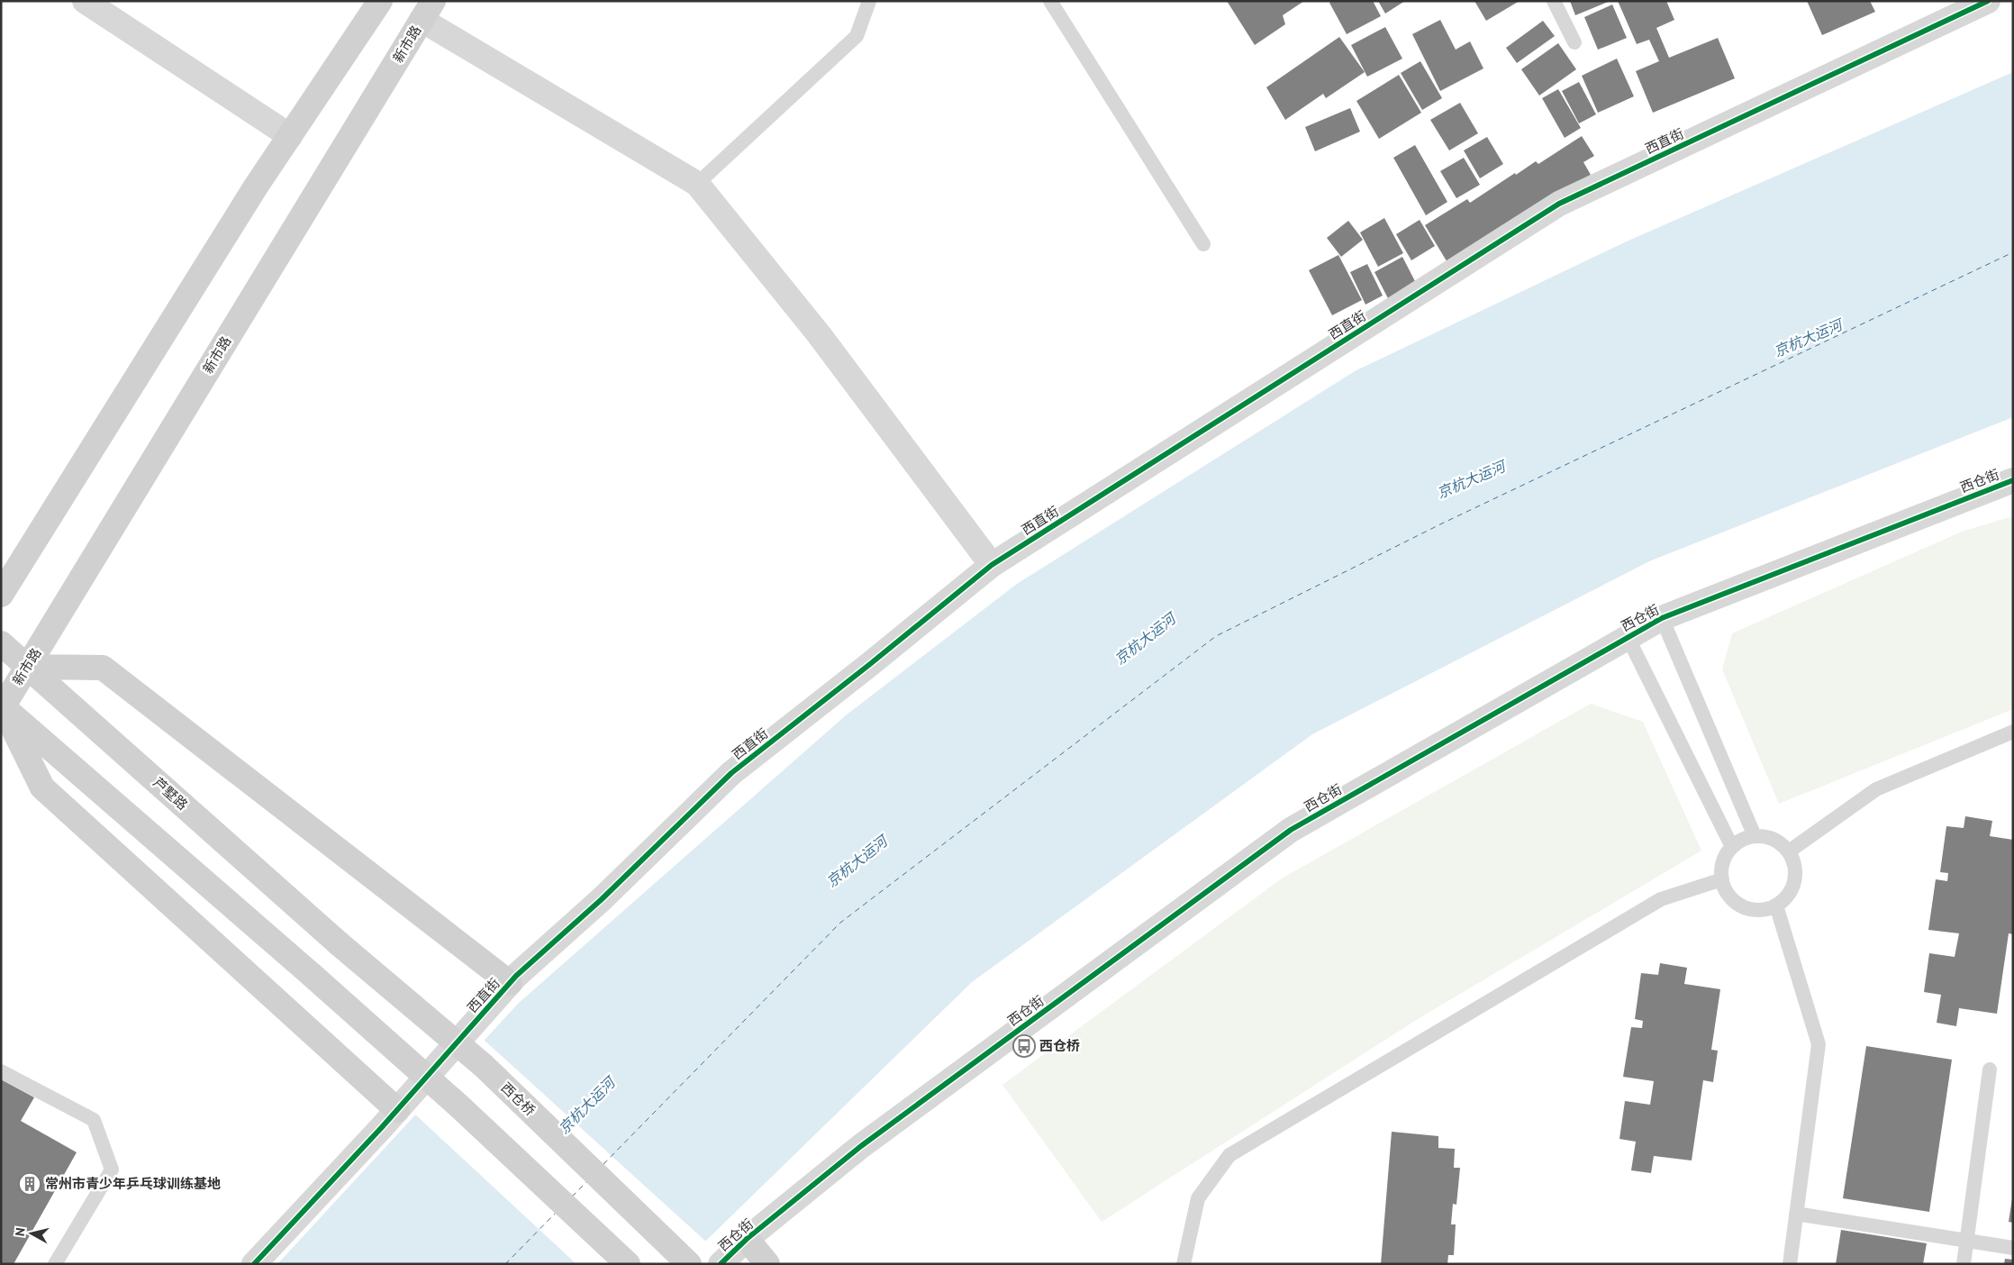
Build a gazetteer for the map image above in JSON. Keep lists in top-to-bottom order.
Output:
{
  "streets": {
    "main road": ["新市路", "芦墅路", "西仓桥"],
    "street": ["西直街", "西仓街"]
  },
  "crossings": [
    ["新市路", "芦墅路"],
    ["芦墅路", "西仓桥"]
  ],
  "water": ["京杭大运河"],
  "places": {
    "bus stop": ["西仓桥"],
    "building": ["常州市青少年乒乓球训练基地"]
  },
  "north": "left"
}
